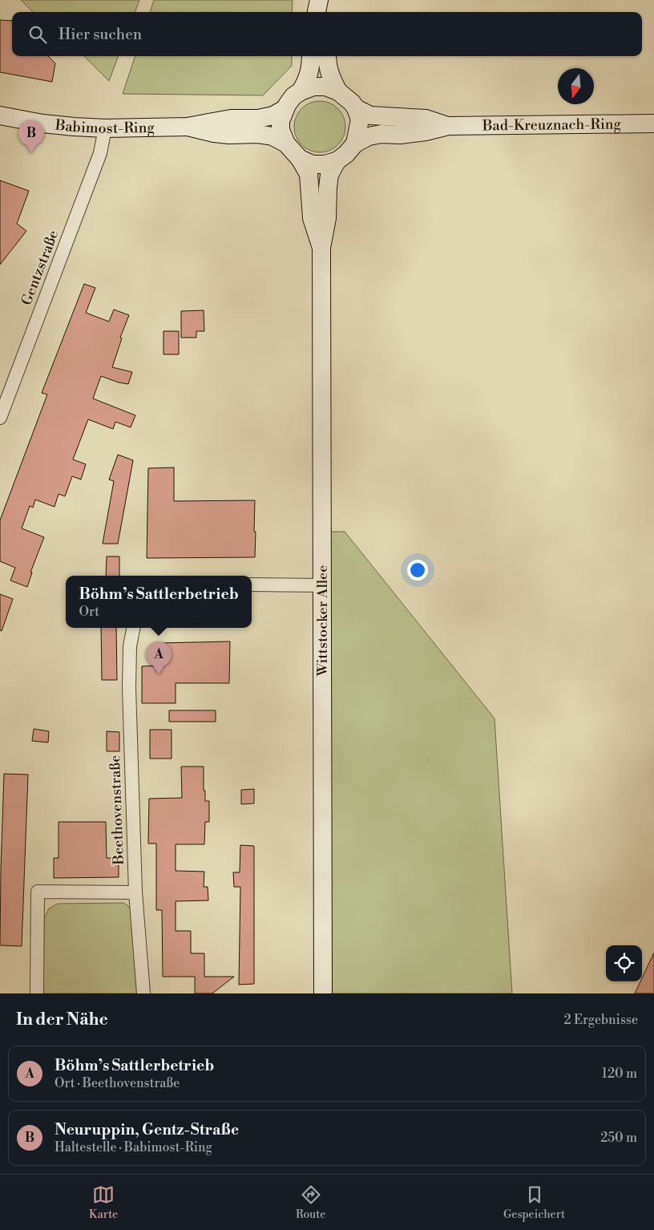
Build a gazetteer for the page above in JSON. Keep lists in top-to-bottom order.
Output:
{
  "streets": {
    "main road": ["Bad-Kreuznach-Ring", "Babimost-Ring", "Wittstocker Allee"],
    "street": ["Gentzstraße", "Beethovenstraße"]
  },
  "crossings": [
    ["Bad-Kreuznach-Ring", "Babimost-Ring"],
    ["Babimost-Ring", "Gentzstraße"]
  ],
  "north": "bottom",
  "page": {
    "search": "Hier suchen",
    "pins": ["B", "A"],
    "popup": ["Böhm’s Sattlerbetrieb", "Ort"],
    "heading": ["In der Nähe", "2 Ergebnisse"],
    "list": [
      {
        "mark": "A",
        "name": "Böhm’s Sattlerbetrieb",
        "note": "Ort · Beethovenstraße",
        "value": "120 m"
      },
      {
        "mark": "B",
        "name": "Neuruppin, Gentz-Straße",
        "note": "Haltestelle · Babimost-Ring",
        "value": "250 m"
      }
    ],
    "nav": ["Karte", "Route", "Gespeichert"]
  }
}
